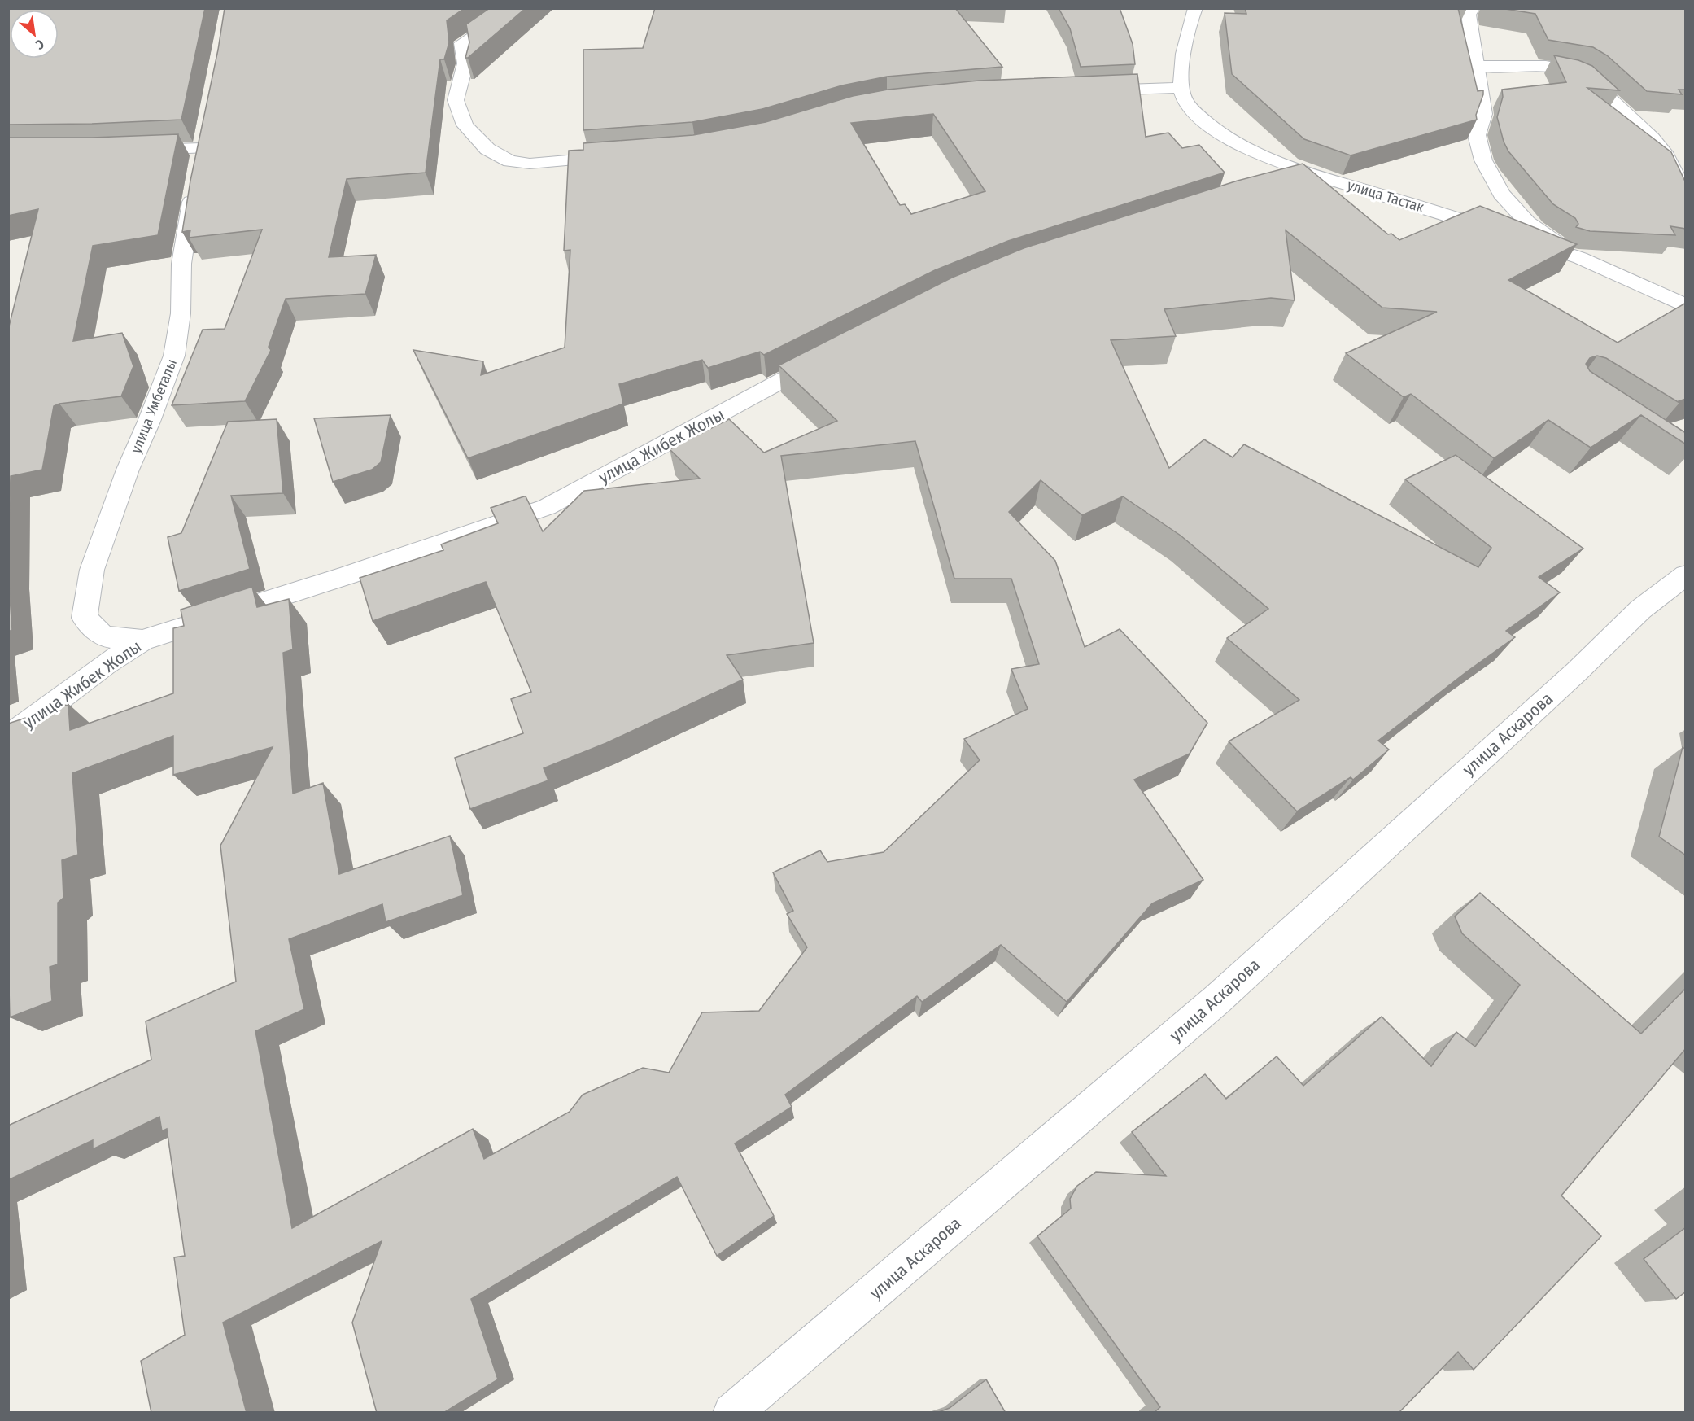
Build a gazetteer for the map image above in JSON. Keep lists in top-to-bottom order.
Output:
{
  "streets": {
    "street": [
      "улица Тастак",
      "улица Умбеталы",
      "улица Жибек Жолы",
      "улица Аскарова"
    ]
  },
  "crossings": [
    ["улица Умбеталы", "улица Жибек Жолы"]
  ],
  "north": "bottom right"
}
